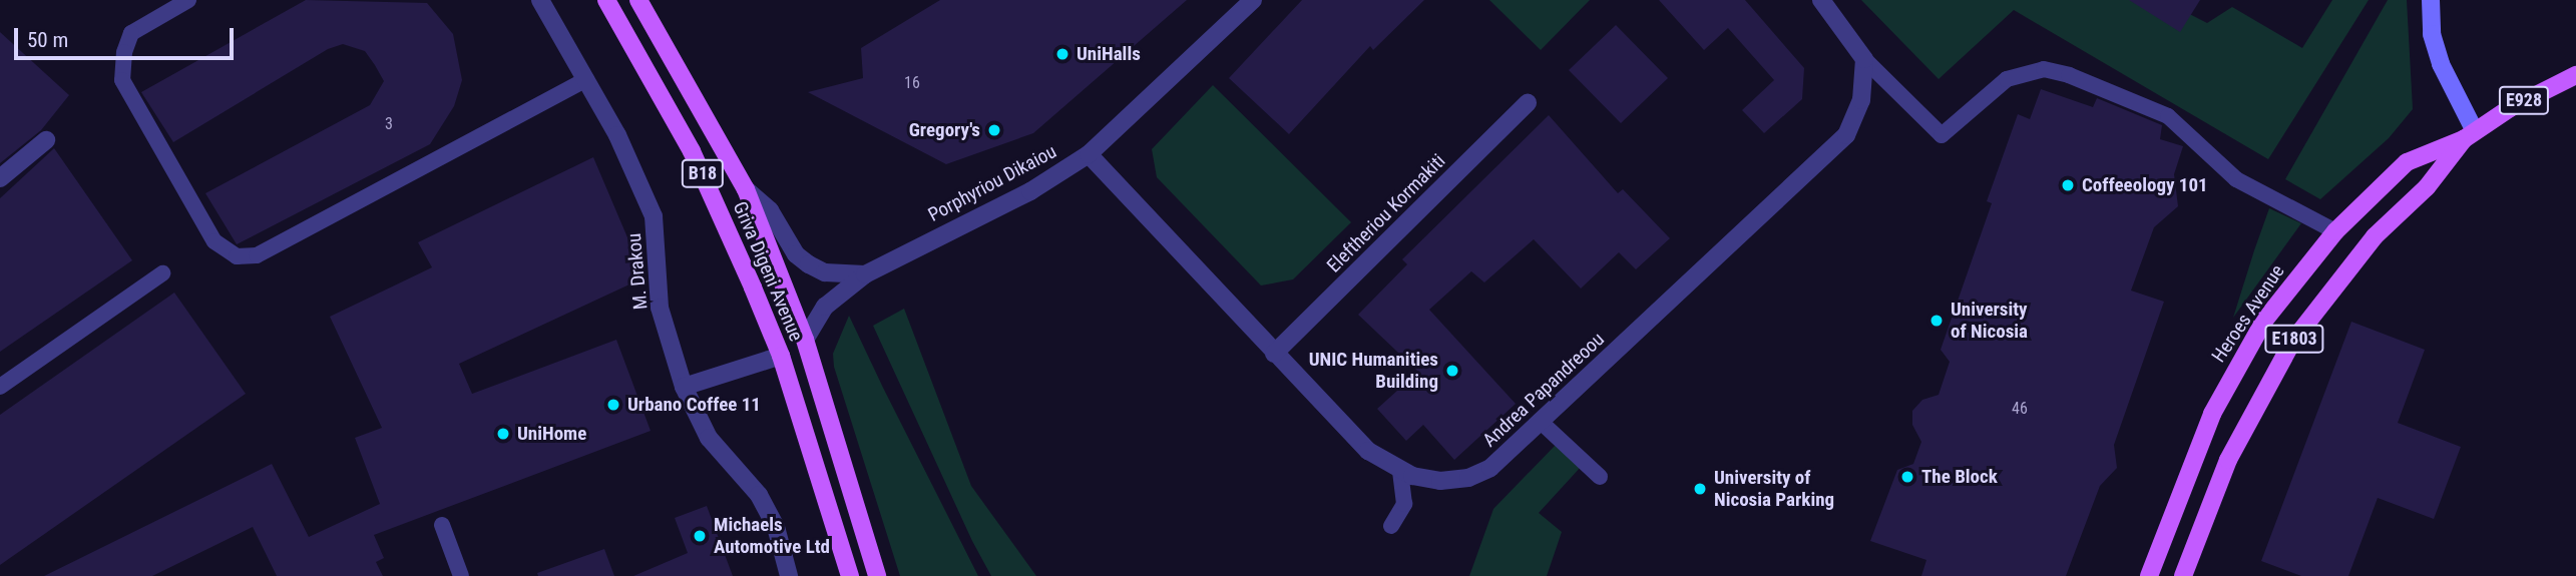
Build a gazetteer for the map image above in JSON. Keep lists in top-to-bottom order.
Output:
{
  "streets": {
    "main road": [
      "E928",
      "B18",
      "Griva Digeni Avenue",
      "Heroes Avenue",
      "E1803"
    ],
    "street": [
      "Porphyriou Dikaiou",
      "Eleftheriou Kormakiti",
      "M. Drakou",
      "Andrea Papandreoou"
    ]
  },
  "crossings": [
    ["Porphyriou Dikaiou", "Griva Digeni Avenue"],
    ["Porphyriou Dikaiou", "Andrea Papandreoou"],
    ["Eleftheriou Kormakiti", "Andrea Papandreoou"]
  ],
  "places": [
    "UniHalls",
    "Gregory's",
    "Coffeeology 101",
    "University of Nicosia",
    "UNIC Humanities Building",
    "Urbano Coffee 11",
    "UniHome",
    "The Block",
    "University of Nicosia Parking",
    "Michaels Automotive Ltd"
  ],
  "house_numbers": ["16", "3", "46"],
  "scale_bar": "50 m"
}
